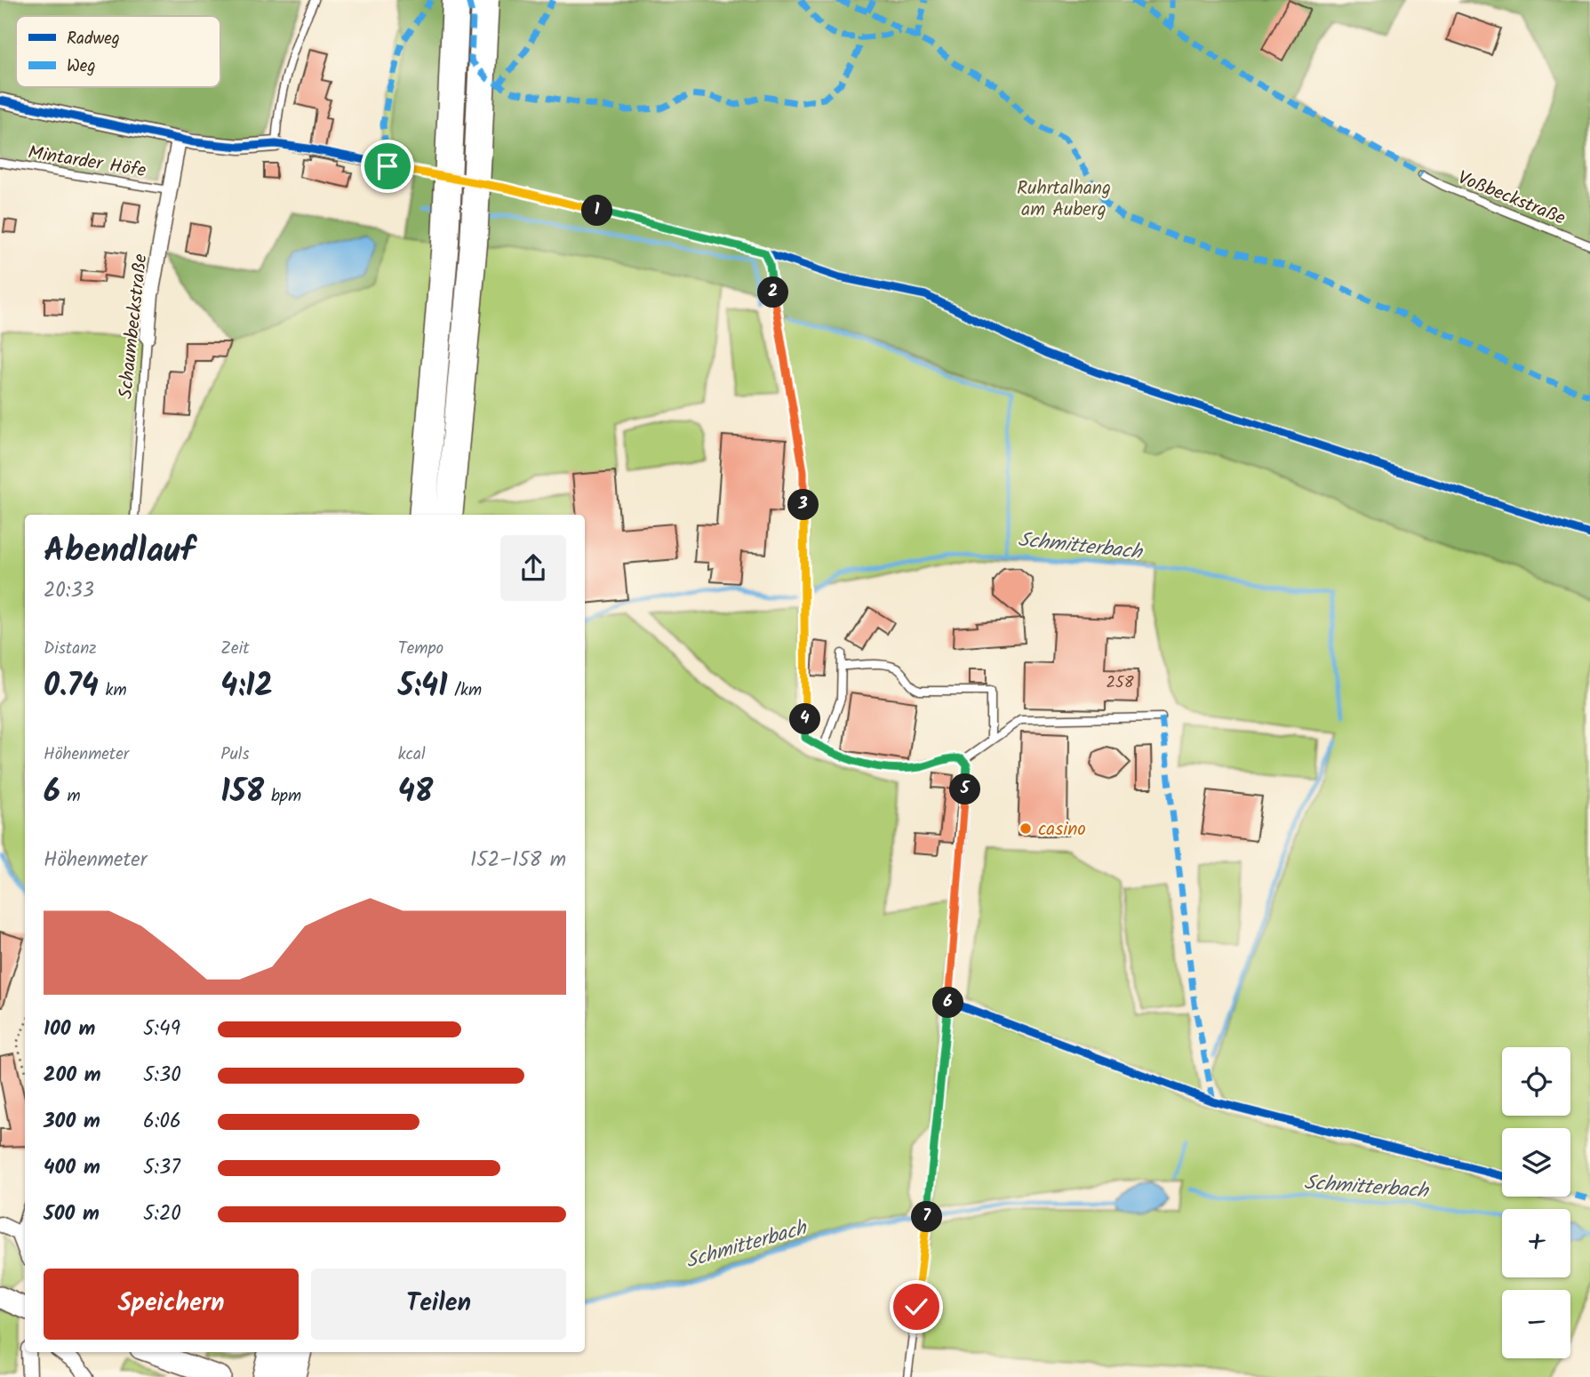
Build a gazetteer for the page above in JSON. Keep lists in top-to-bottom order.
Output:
{
  "streets": {
    "street": ["Schaumbeckstraße"],
    "lane": ["Mintarder Höfe", "Voßbeckstraße"]
  },
  "crossings": [
    ["Mintarder Höfe", "Schaumbeckstraße"]
  ],
  "water": ["Schmitterbach"],
  "parks": ["Ruhrtalhang am Auberg"],
  "places": ["casino"],
  "house_numbers": ["258"],
  "legend": ["Radweg", "Weg"],
  "page": {
    "pins": [
      "1",
      "2",
      "3",
      "4",
      "5",
      "6",
      "7"
    ],
    "heading": ["Abendlauf", "20:33"],
    "stats": [
      ["Distanz", "0.74 km"],
      ["Zeit", "4:12"],
      ["Tempo", "5:41 /km"],
      ["Höhenmeter", "6 m"],
      ["Puls", "158 bpm"],
      ["kcal", "48"]
    ],
    "chart": ["Höhenmeter", "152–158 m"],
    "list": [
      {
        "name": "100 m",
        "note": "5:49"
      },
      {
        "name": "200 m",
        "note": "5:30"
      },
      {
        "name": "300 m",
        "note": "6:06"
      },
      {
        "name": "400 m",
        "note": "5:37"
      },
      {
        "name": "500 m",
        "note": "5:20"
      }
    ],
    "map_buttons": ["+", "−"],
    "buttons": ["Speichern", "Teilen"]
  }
}
